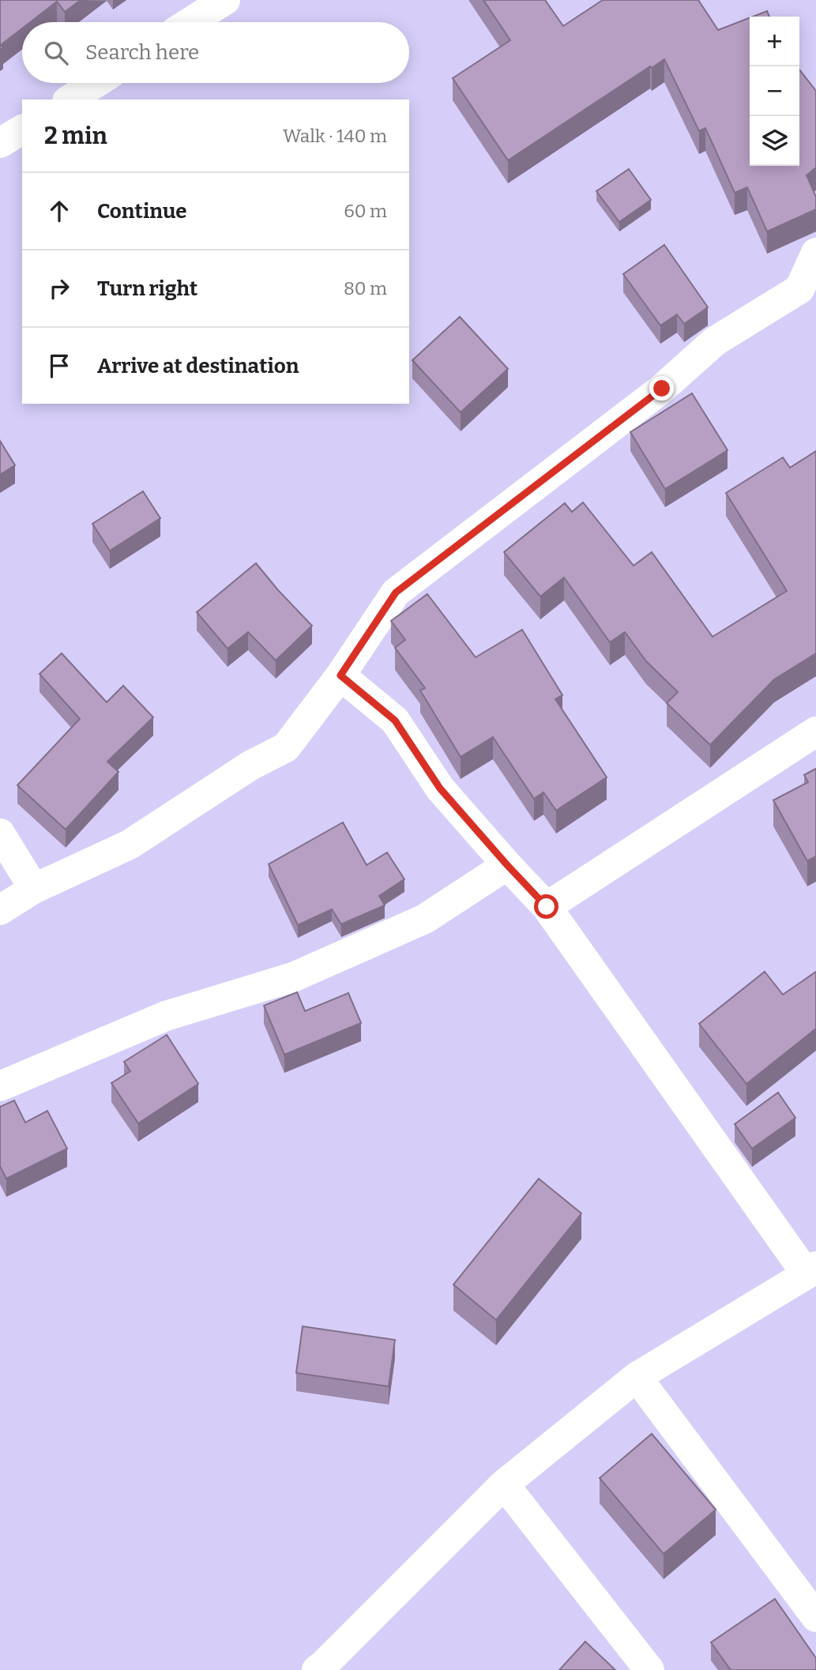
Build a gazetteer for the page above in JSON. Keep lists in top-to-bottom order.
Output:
{
  "page": {
    "map_buttons": ["+", "−"],
    "search": "Search here",
    "heading": ["2 min", "Walk · 140 m"],
    "list": [
      ["Continue", "60 m"],
      ["Turn right", "80 m"],
      "Arrive at destination"
    ]
  }
}
